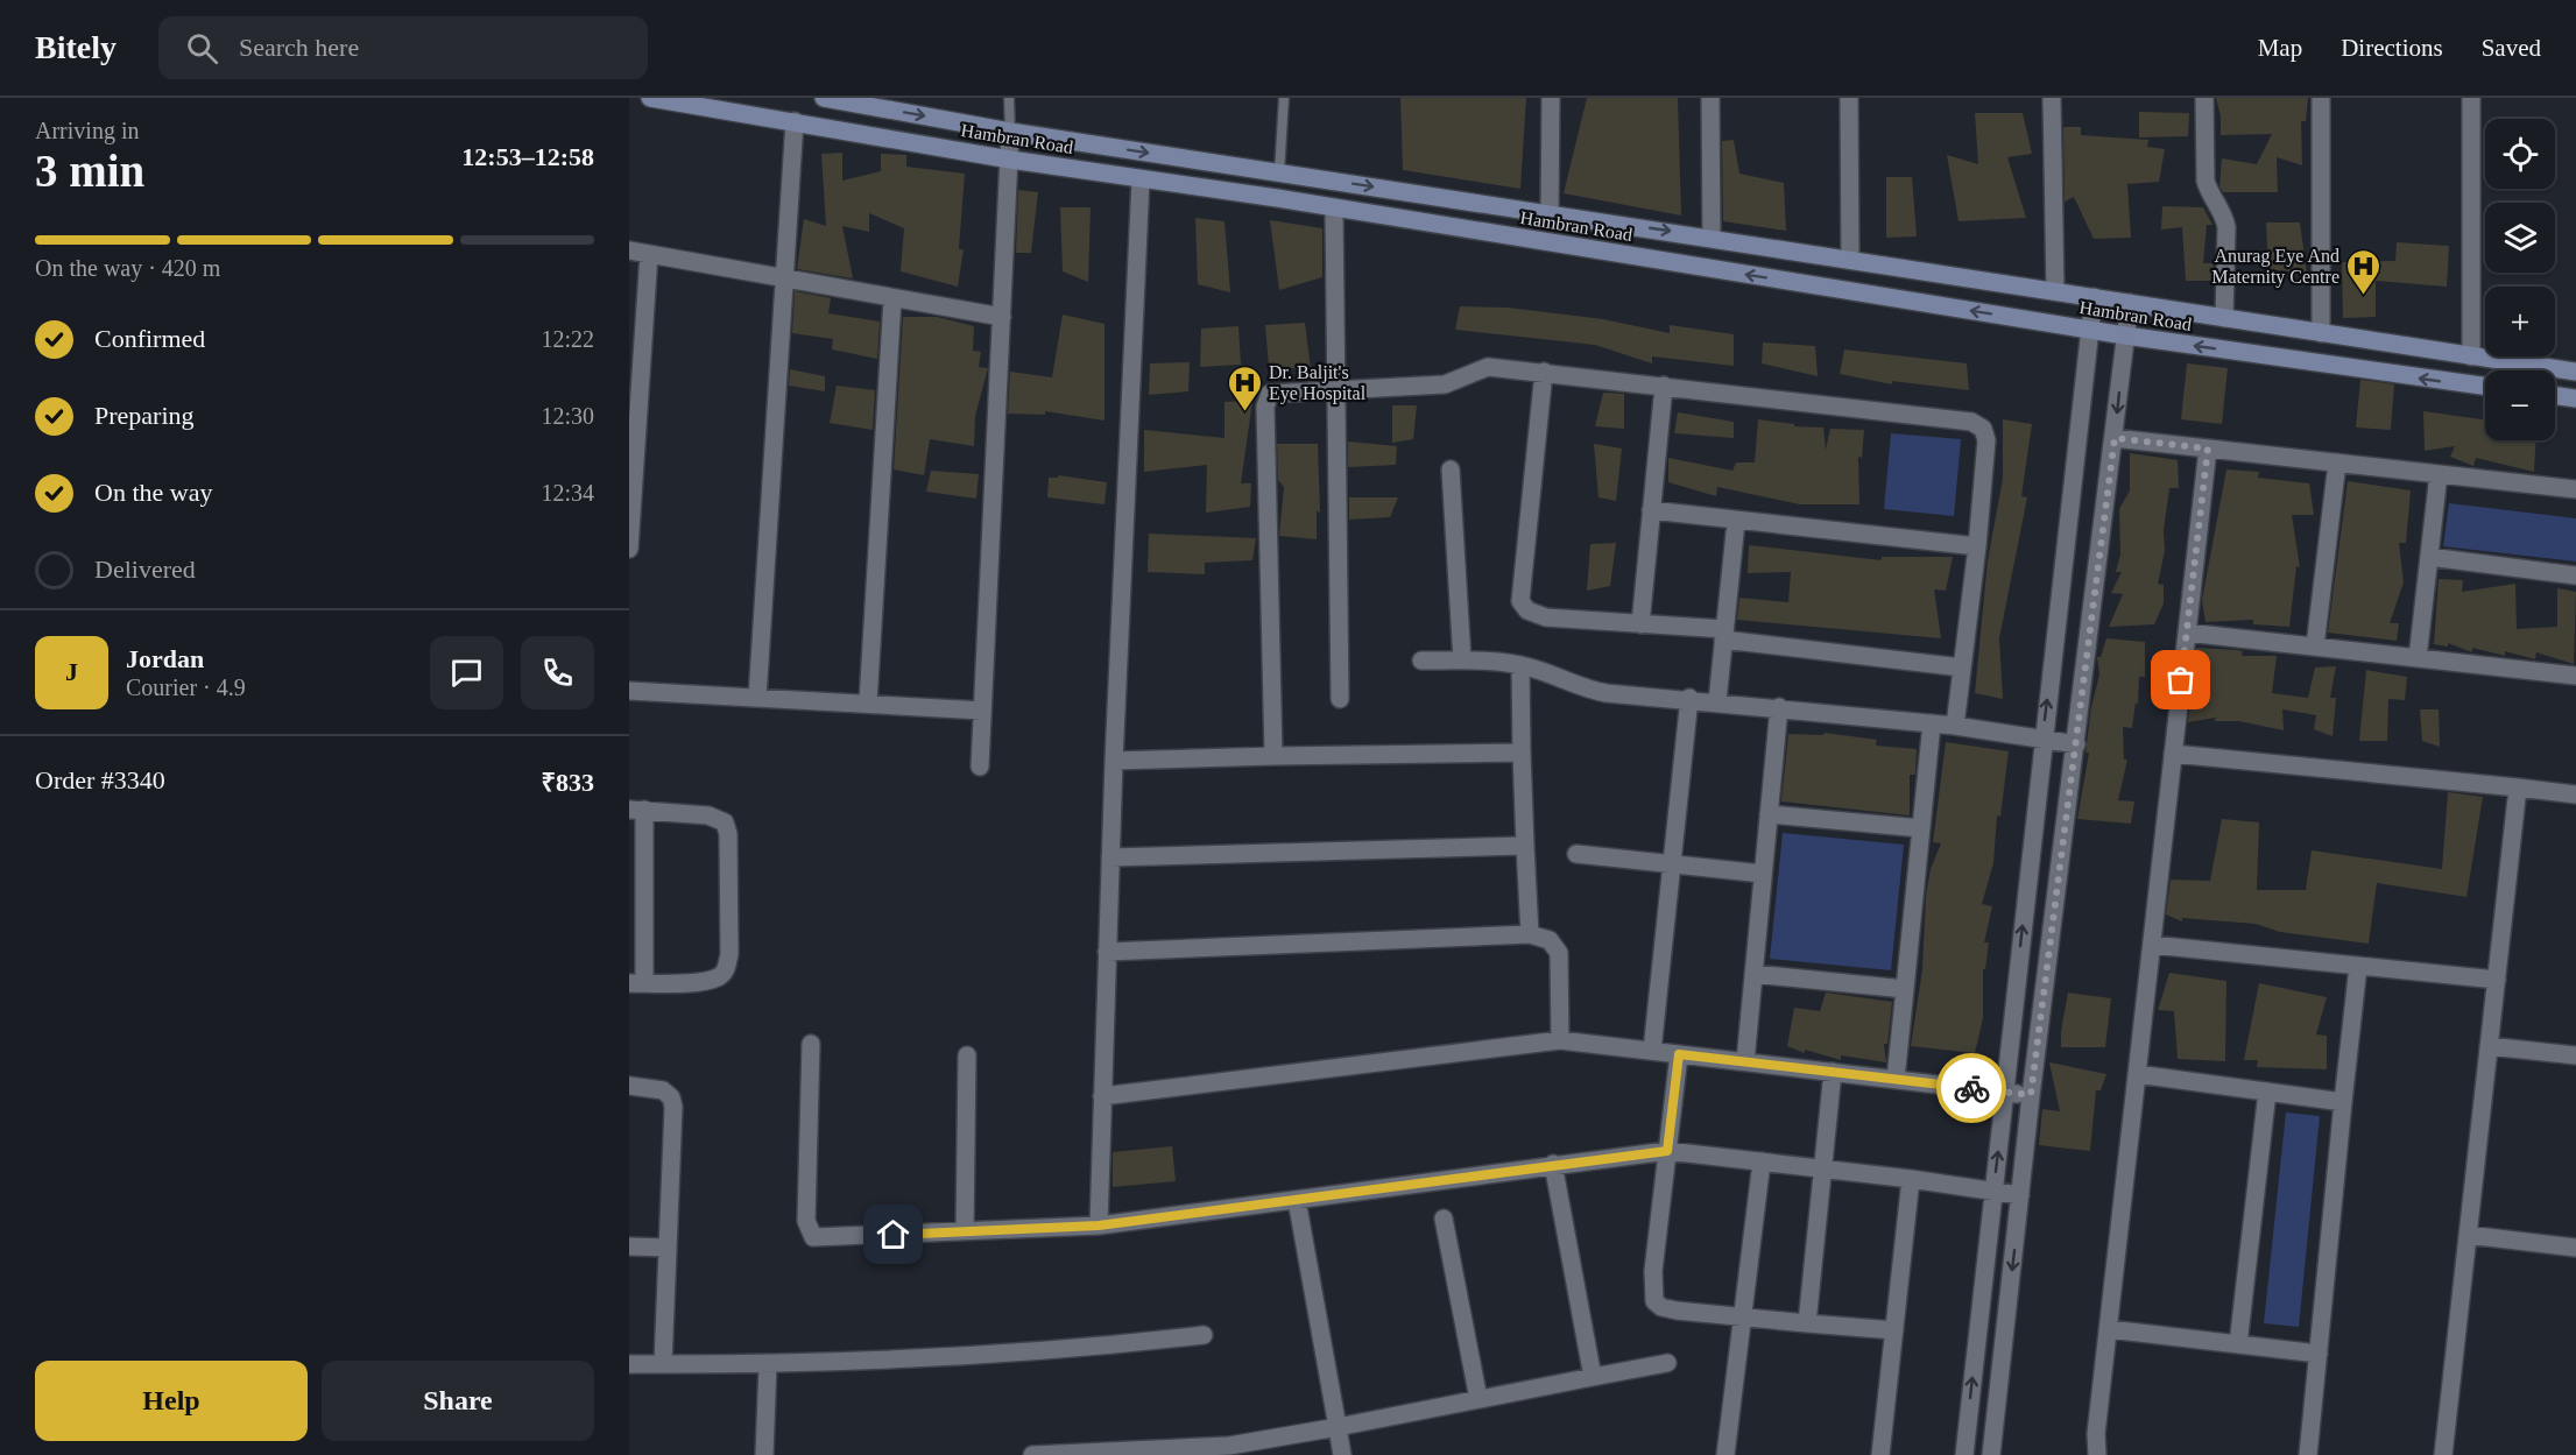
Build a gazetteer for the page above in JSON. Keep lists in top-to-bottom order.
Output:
{
  "streets": {
    "main road": ["Hambran Road"]
  },
  "places": {
    "hospital": ["Anurag Eye And Maternity Centre", "Dr. Baljit's Eye Hospital"]
  },
  "page": {
    "header": "Bitely",
    "search": "Search here",
    "nav": ["Map", "Directions", "Saved"],
    "heading": ["3 min", "Arriving in", "12:53–12:58"],
    "panel": [
      "Jordan",
      "Courier · 4.9",
      "Order #3340",
      "₹833"
    ],
    "map_buttons": ["+", "−"],
    "bar": "On the way · 420 m",
    "list": [
      ["Confirmed", "12:22"],
      ["Preparing", "12:30"],
      ["On the way", "12:34"],
      "Delivered"
    ],
    "round": "J",
    "buttons": ["Help", "Share"]
  }
}
